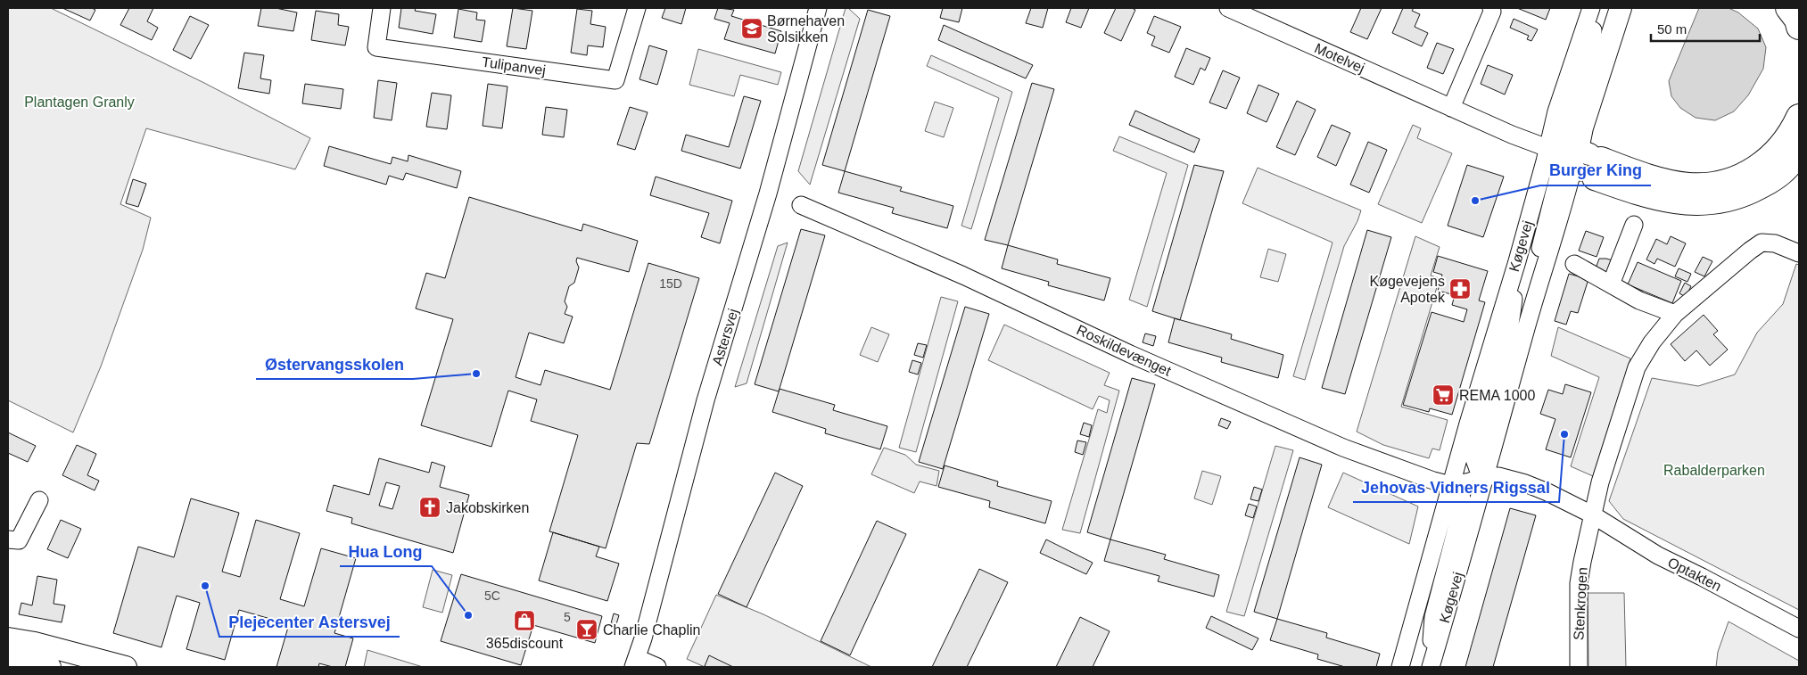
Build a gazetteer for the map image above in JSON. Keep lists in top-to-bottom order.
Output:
{
  "streets": {
    "main road": ["Køgevej"],
    "street": [
      "Motelvej",
      "Tulipanvej",
      "Astersvej",
      "Roskildevænget",
      "Optakten",
      "Stenkrogen"
    ]
  },
  "crossings": [
    ["Motelvej", "Køgevej"],
    ["Køgevej", "Roskildevænget"],
    ["Køgevej", "Optakten"],
    ["Optakten", "Stenkrogen"]
  ],
  "parks": ["Plantagen Granly", "Rabalderparken"],
  "places": {
    "school or university": ["Børnehaven Solsikken"],
    "other": [
      "Burger King",
      "Østervangsskolen",
      "Jehovas Vidners Rigssal",
      "Plejecenter Astersvej",
      "Hua Long"
    ],
    "pharmacy": ["Køgevejens Apotek"],
    "supermarket": ["REMA 1000"],
    "church": ["Jakobskirken"],
    "shop": ["365discount"],
    "bar": ["Charlie Chaplin"]
  },
  "house_numbers": ["15D", "5C", "5"],
  "scale_bar": "50 m"
}
